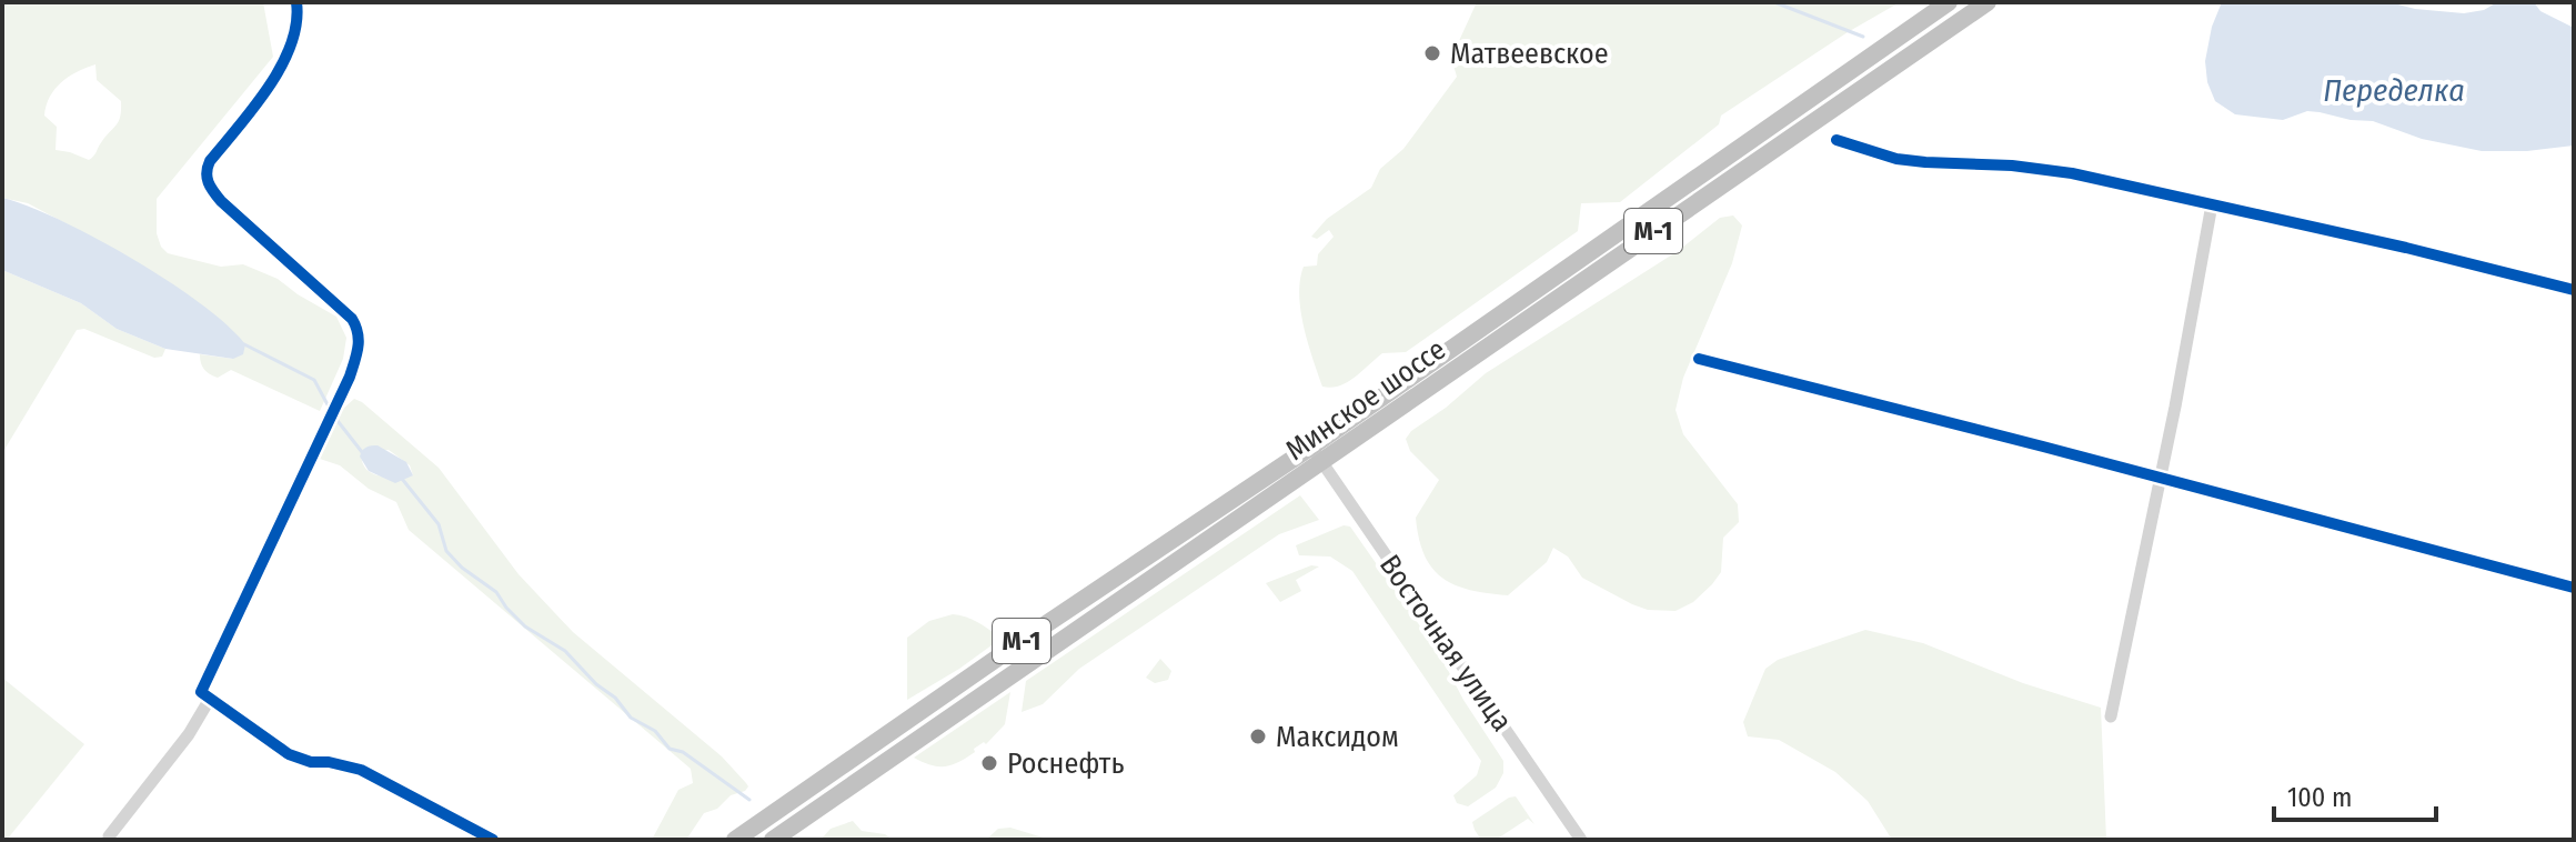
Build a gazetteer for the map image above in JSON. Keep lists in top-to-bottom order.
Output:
{
  "streets": {
    "highway": ["М-1", "Минское шоссе"],
    "street": ["Восточная улица"]
  },
  "crossings": [
    ["Минское шоссе", "Восточная улица"]
  ],
  "water": ["Переделка"],
  "places": ["Матвеевское", "Максидом", "Роснефть"],
  "scale_bar": "100 m"
}
